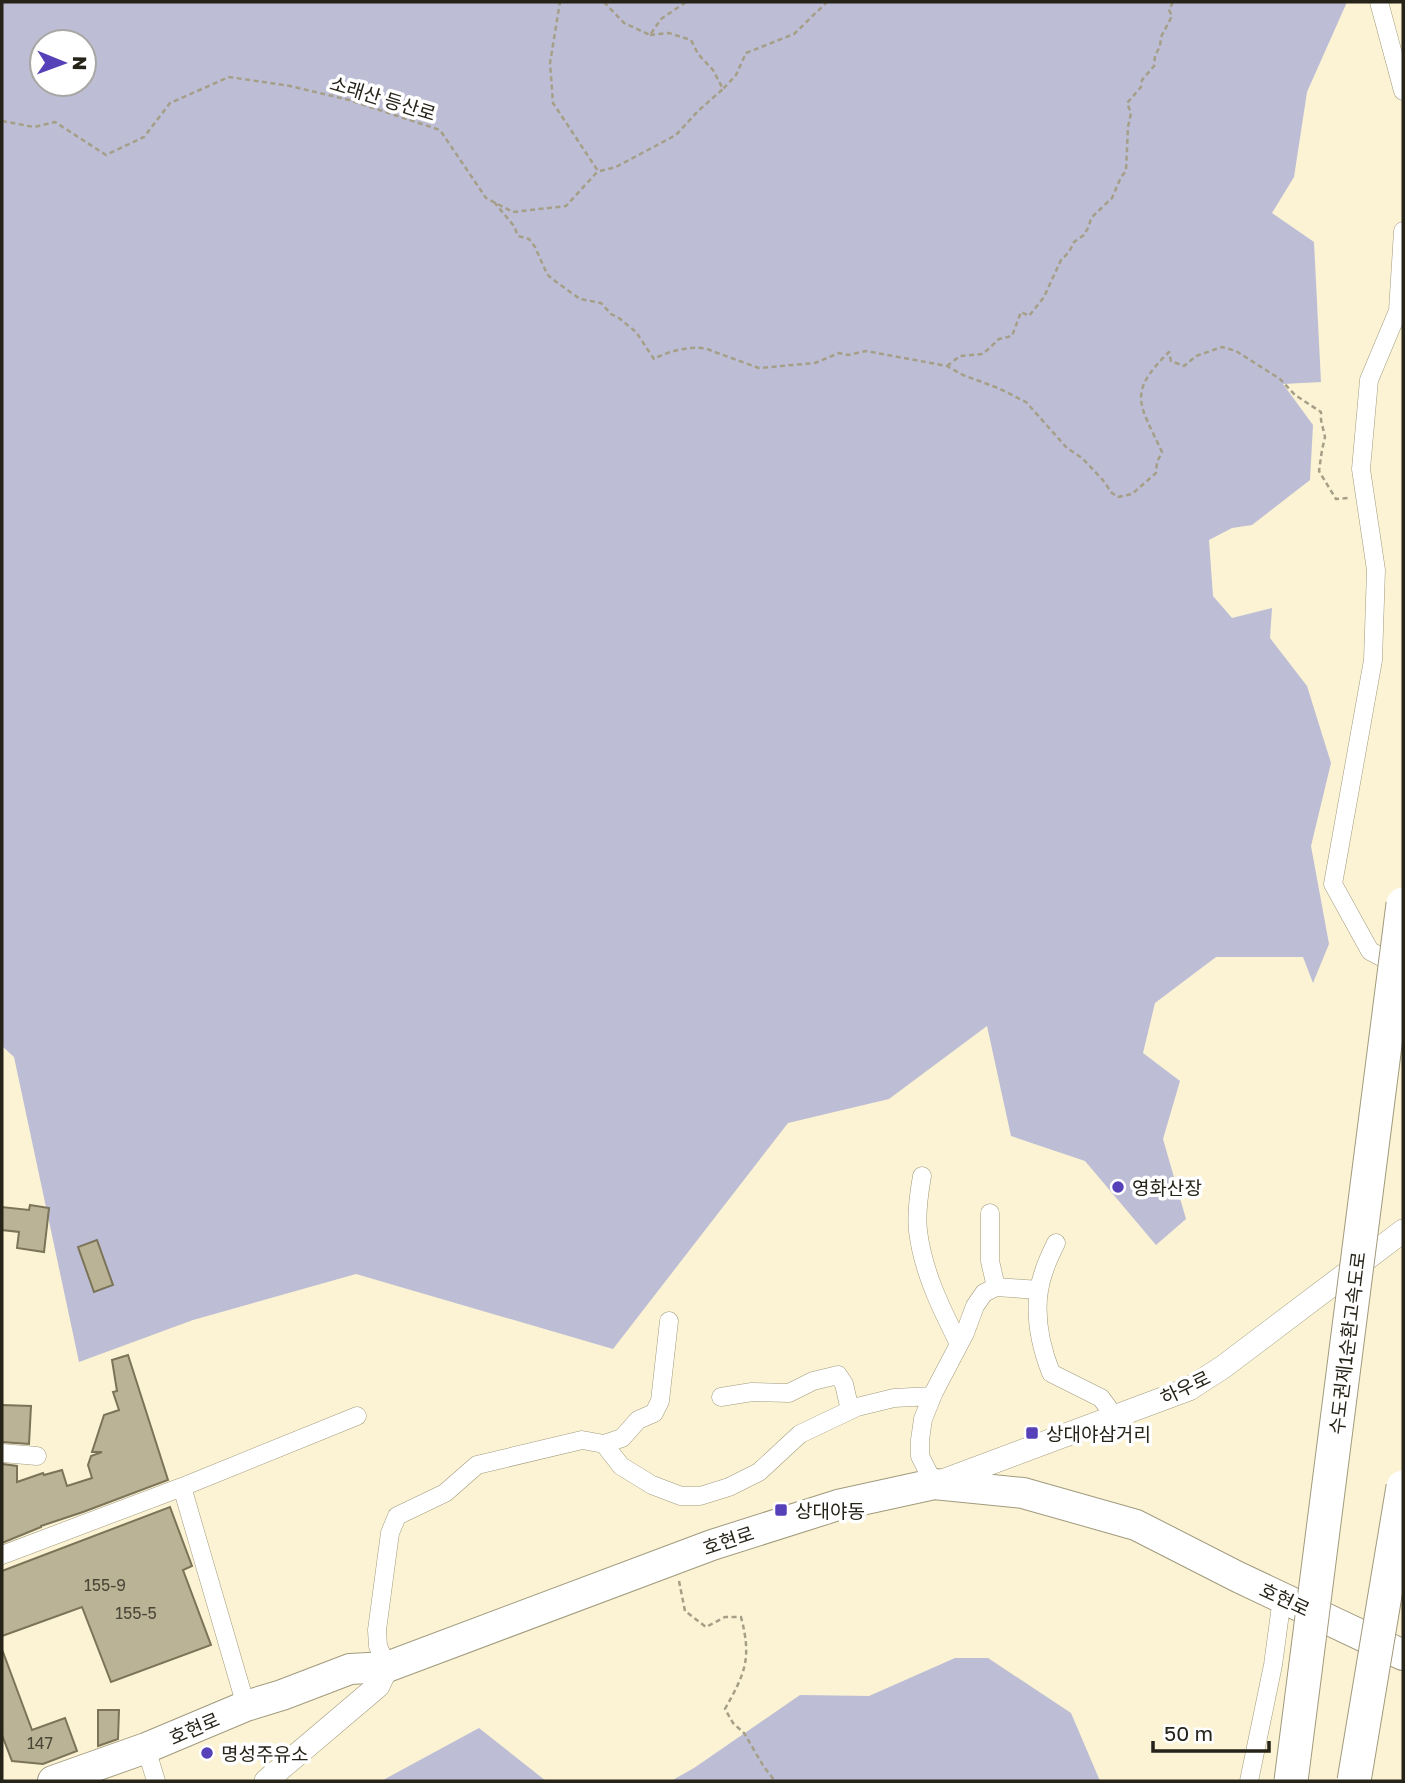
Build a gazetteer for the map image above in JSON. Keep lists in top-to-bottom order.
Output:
{
  "streets": {
    "highway": ["수도권제1순환고속도로"],
    "main road": ["호현로"],
    "street": ["하우로"],
    "path": ["소래산 등산로"]
  },
  "crossings": [
    ["하우로", "호현로"]
  ],
  "places": {
    "other": ["영화산장", "명성주유소"],
    "transit": ["상대야삼거리", "상대야동"]
  },
  "house_numbers": ["155-9", "155-5", "147"],
  "scale_bar": "50 m",
  "north": "right"
}
